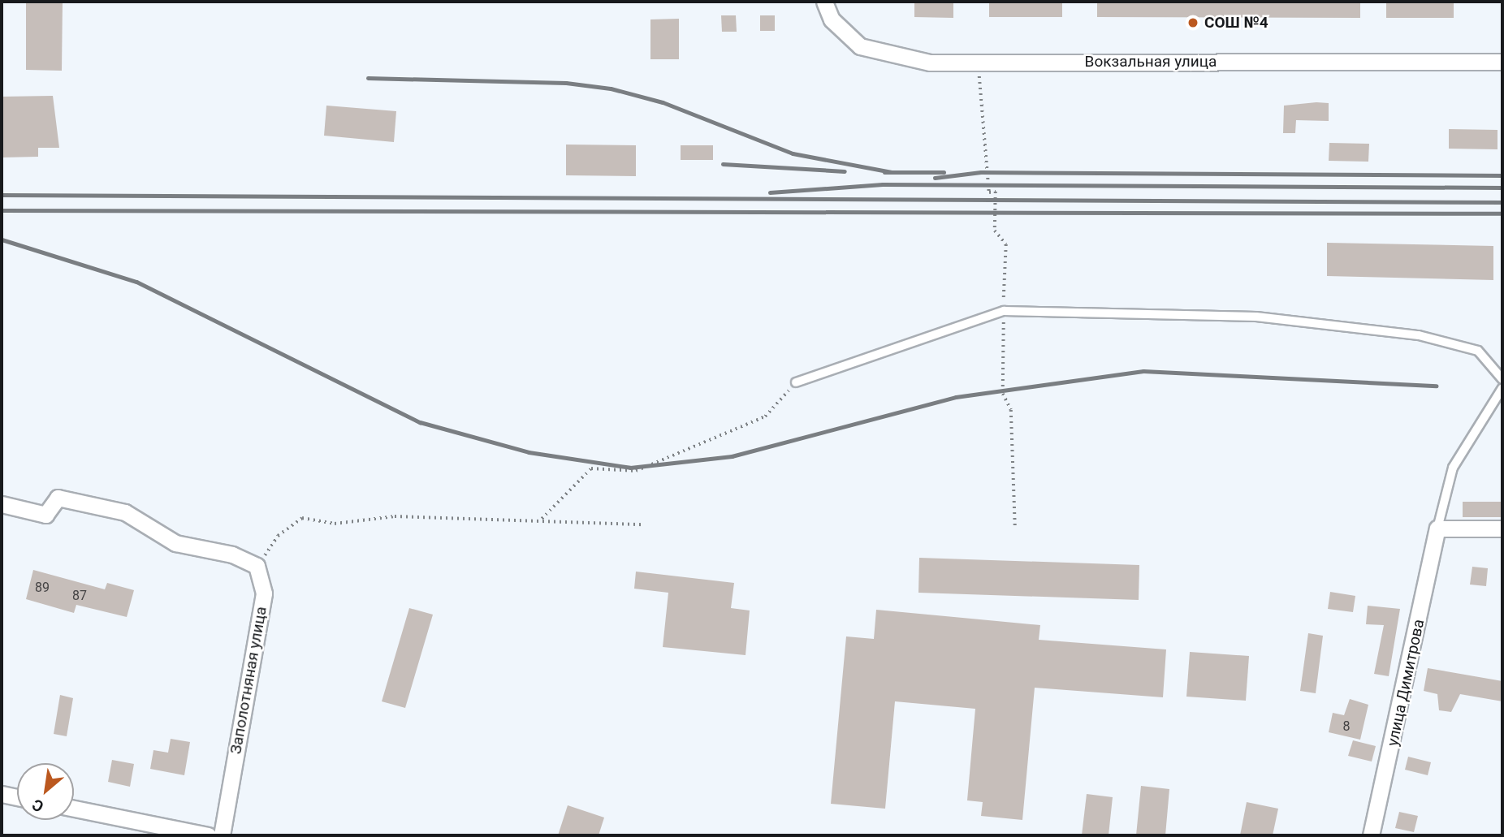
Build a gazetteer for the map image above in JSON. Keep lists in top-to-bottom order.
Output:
{
  "streets": {
    "street": ["Вокзальная улица", "Заполотняная улица", "улица Димитрова"]
  },
  "places": ["СОШ №4"],
  "house_numbers": ["89", "87", "8"],
  "north": "bottom left"
}
